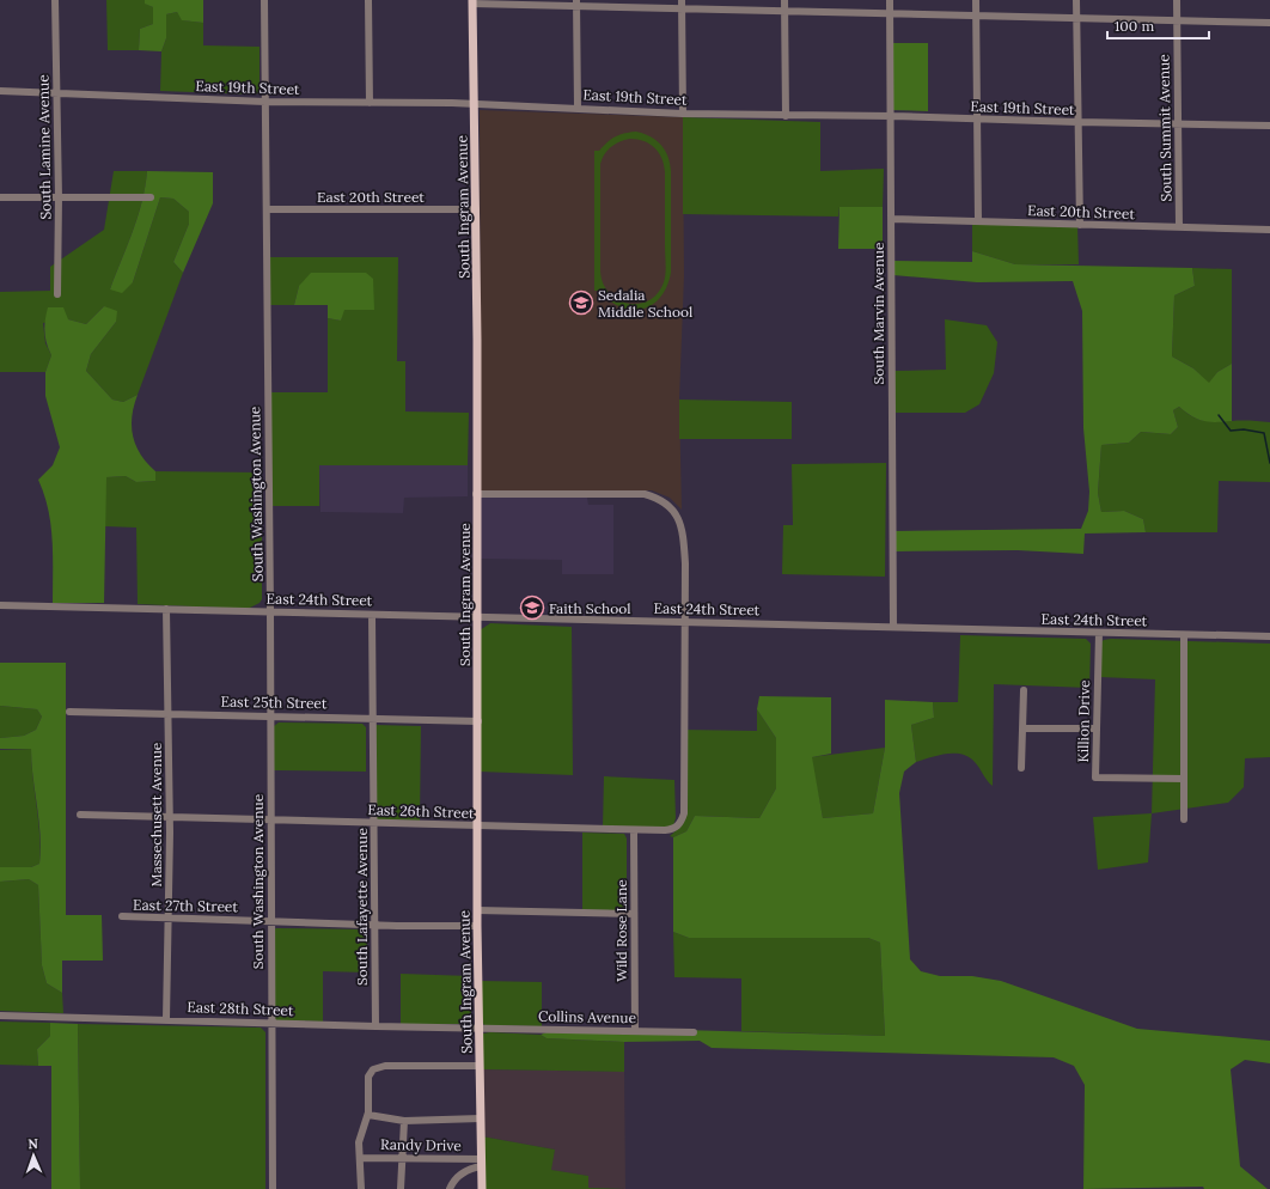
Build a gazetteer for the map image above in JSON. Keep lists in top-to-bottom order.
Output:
{
  "streets": {
    "main road": ["South Ingram Avenue"],
    "street": [
      "East 19th Street",
      "South Summit Avenue",
      "South Lamine Avenue",
      "East 20th Street",
      "South Marvin Avenue",
      "South Washington Avenue",
      "East 24th Street",
      "East 25th Street",
      "Killion Drive",
      "East 26th Street",
      "Massechusett Avenue",
      "East 27th Street",
      "South Lafayette Avenue",
      "Wild Rose Lane",
      "East 28th Street",
      "Collins Avenue",
      "Randy Drive"
    ]
  },
  "crossings": [
    ["East 19th Street", "South Summit Avenue"],
    ["East 19th Street", "South Lamine Avenue"],
    ["East 19th Street", "South Ingram Avenue"],
    ["East 19th Street", "South Marvin Avenue"],
    ["East 19th Street", "South Washington Avenue"],
    ["South Summit Avenue", "East 20th Street"],
    ["East 20th Street", "South Ingram Avenue"],
    ["East 20th Street", "South Marvin Avenue"],
    ["East 20th Street", "South Washington Avenue"],
    ["South Ingram Avenue", "East 24th Street"],
    ["South Ingram Avenue", "East 25th Street"],
    ["South Ingram Avenue", "East 26th Street"],
    ["South Ingram Avenue", "East 27th Street"],
    ["South Ingram Avenue", "East 28th Street"],
    ["South Ingram Avenue", "Collins Avenue"],
    ["South Ingram Avenue", "Randy Drive"],
    ["South Marvin Avenue", "East 24th Street"],
    ["South Washington Avenue", "East 24th Street"],
    ["South Washington Avenue", "East 25th Street"],
    ["South Washington Avenue", "East 26th Street"],
    ["South Washington Avenue", "East 27th Street"],
    ["South Washington Avenue", "East 28th Street"],
    ["East 24th Street", "Killion Drive"],
    ["East 24th Street", "East 26th Street"],
    ["East 24th Street", "Massechusett Avenue"],
    ["East 24th Street", "South Lafayette Avenue"],
    ["East 25th Street", "Massechusett Avenue"],
    ["East 25th Street", "South Lafayette Avenue"],
    ["East 26th Street", "Massechusett Avenue"],
    ["East 26th Street", "South Lafayette Avenue"],
    ["East 26th Street", "Wild Rose Lane"],
    ["Massechusett Avenue", "East 27th Street"],
    ["Massechusett Avenue", "East 28th Street"],
    ["East 27th Street", "South Lafayette Avenue"],
    ["South Lafayette Avenue", "East 28th Street"],
    ["Wild Rose Lane", "Collins Avenue"],
    ["East 28th Street", "Collins Avenue"]
  ],
  "places": {
    "school or university": ["Sedalia Middle School", "Faith School"]
  },
  "scale_bar": "100 m",
  "north": "top"
}
